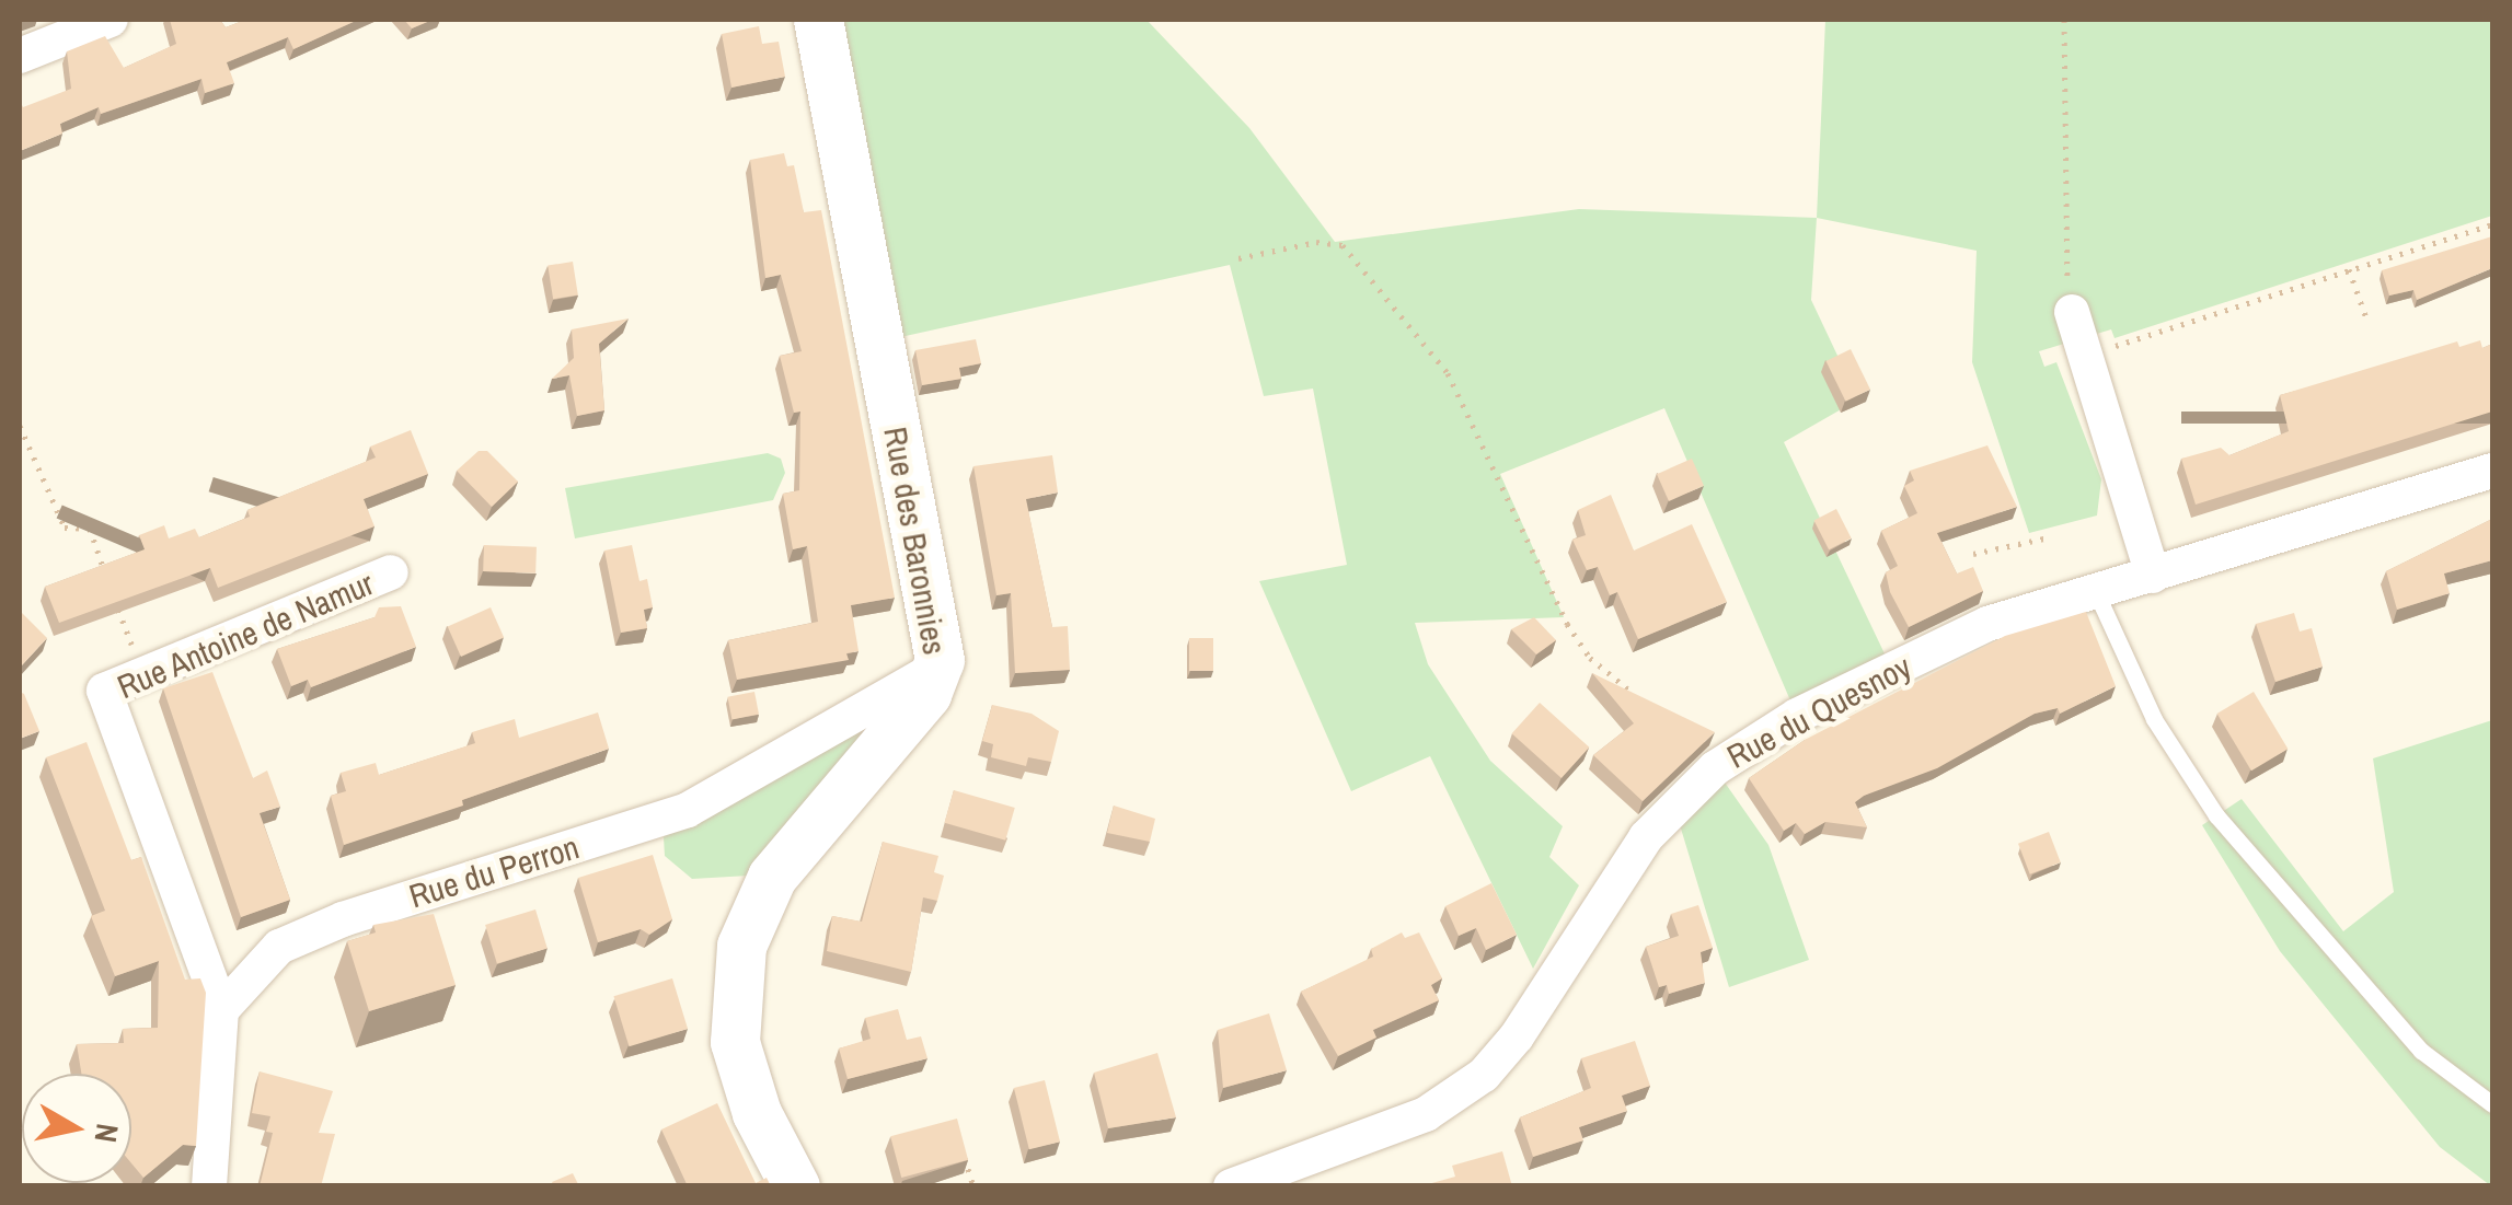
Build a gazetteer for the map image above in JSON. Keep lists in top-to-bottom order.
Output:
{
  "streets": {
    "street": [
      "Rue des Baronnies",
      "Rue Antoine de Namur",
      "Rue du Quesnoy",
      "Rue du Perron"
    ]
  },
  "crossings": [
    ["Rue des Baronnies", "Rue du Perron"],
    ["Rue Antoine de Namur", "Rue du Perron"]
  ],
  "north": "right"
}
